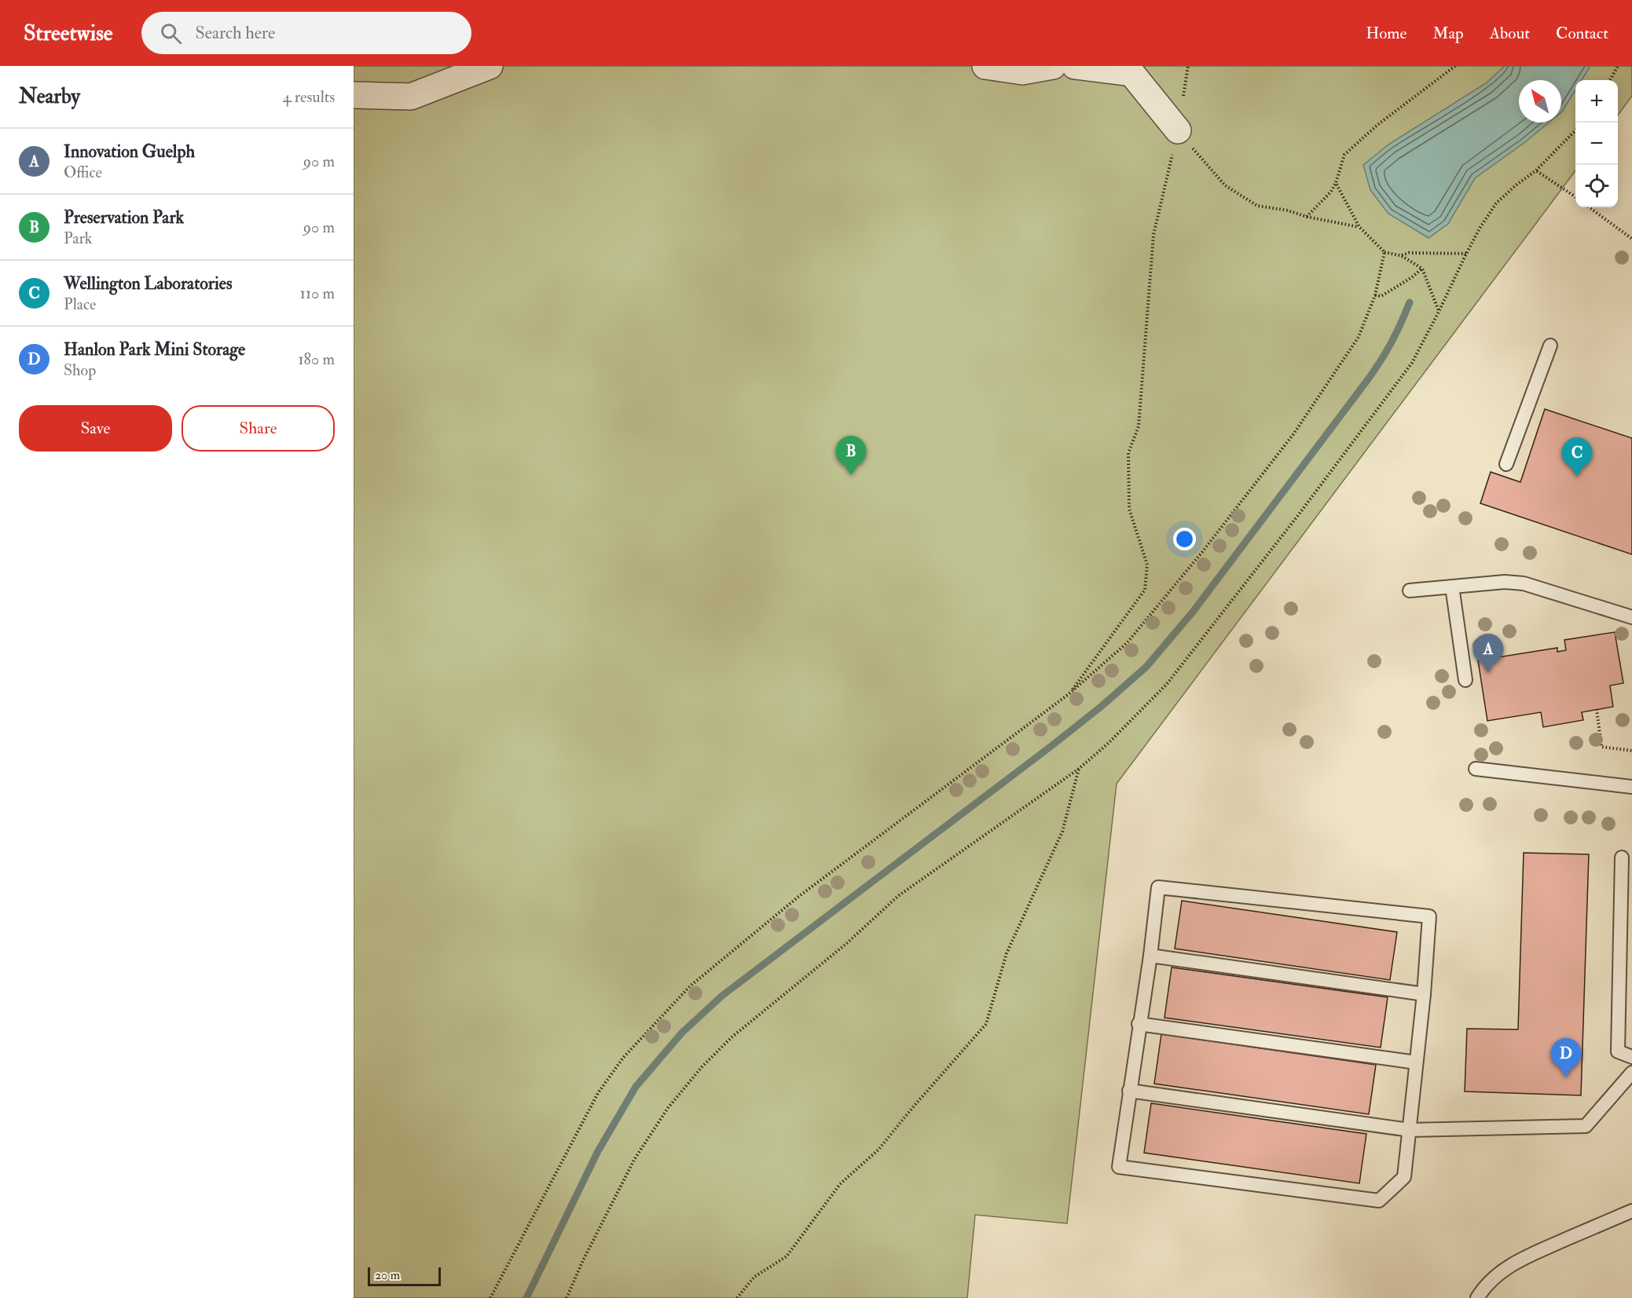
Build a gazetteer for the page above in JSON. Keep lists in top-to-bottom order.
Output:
{
  "scale_bar": "20 m",
  "north": "top left",
  "page": {
    "header": "Streetwise",
    "search": "Search here",
    "nav": [
      "Home",
      "Map",
      "About",
      "Contact"
    ],
    "heading": ["Nearby", "4 results"],
    "map_buttons": ["+", "−"],
    "list": [
      {
        "mark": "A",
        "name": "Innovation Guelph",
        "note": "Office",
        "value": "90 m"
      },
      {
        "mark": "B",
        "name": "Preservation Park",
        "note": "Park",
        "value": "90 m"
      },
      {
        "mark": "C",
        "name": "Wellington Laboratories",
        "note": "Place",
        "value": "110 m"
      },
      {
        "mark": "D",
        "name": "Hanlon Park Mini Storage",
        "note": "Shop",
        "value": "180 m"
      }
    ],
    "buttons": ["Save", "Share"],
    "pins": [
      "B",
      "C",
      "A",
      "D"
    ],
    "scale": "20 m"
  }
}
